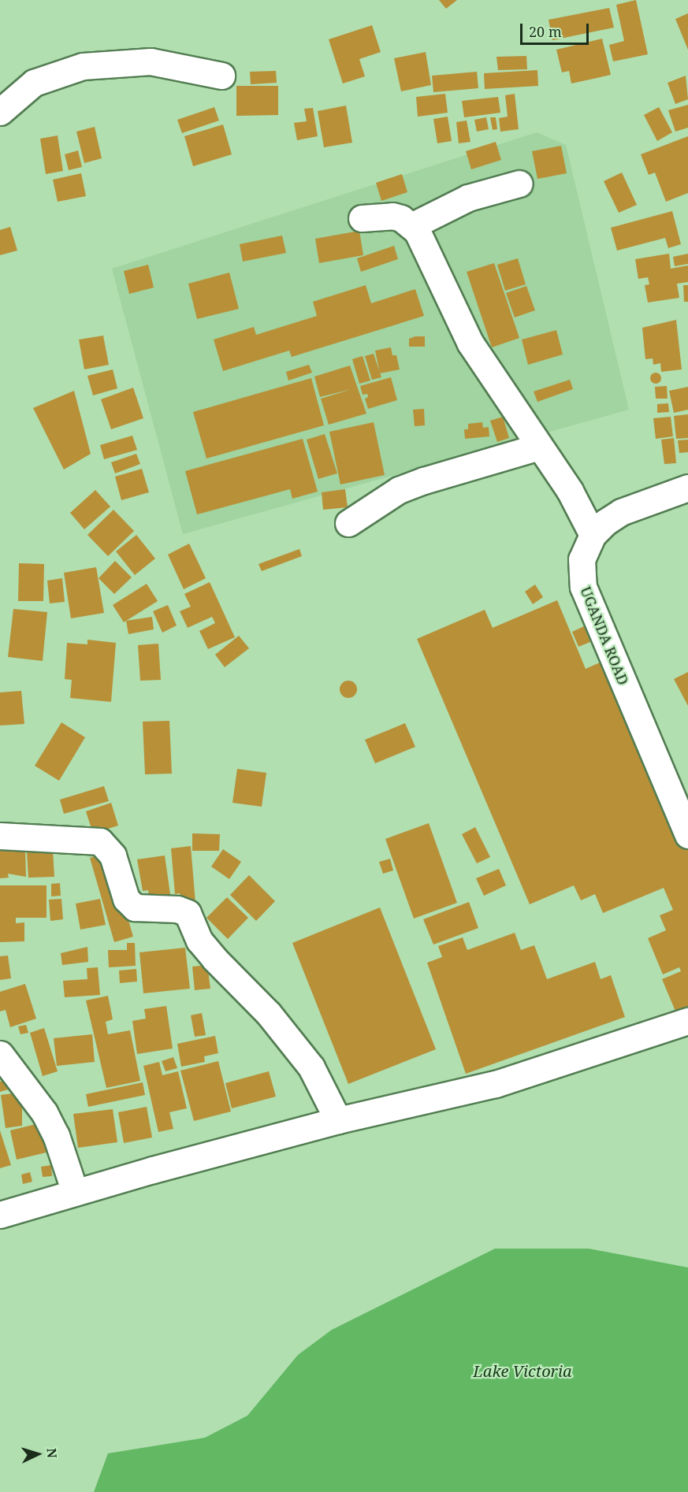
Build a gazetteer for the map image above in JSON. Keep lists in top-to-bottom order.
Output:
{
  "streets": {
    "street": ["UGANDA ROAD"]
  },
  "water": ["Lake Victoria"],
  "scale_bar": "20 m",
  "north": "right"
}
